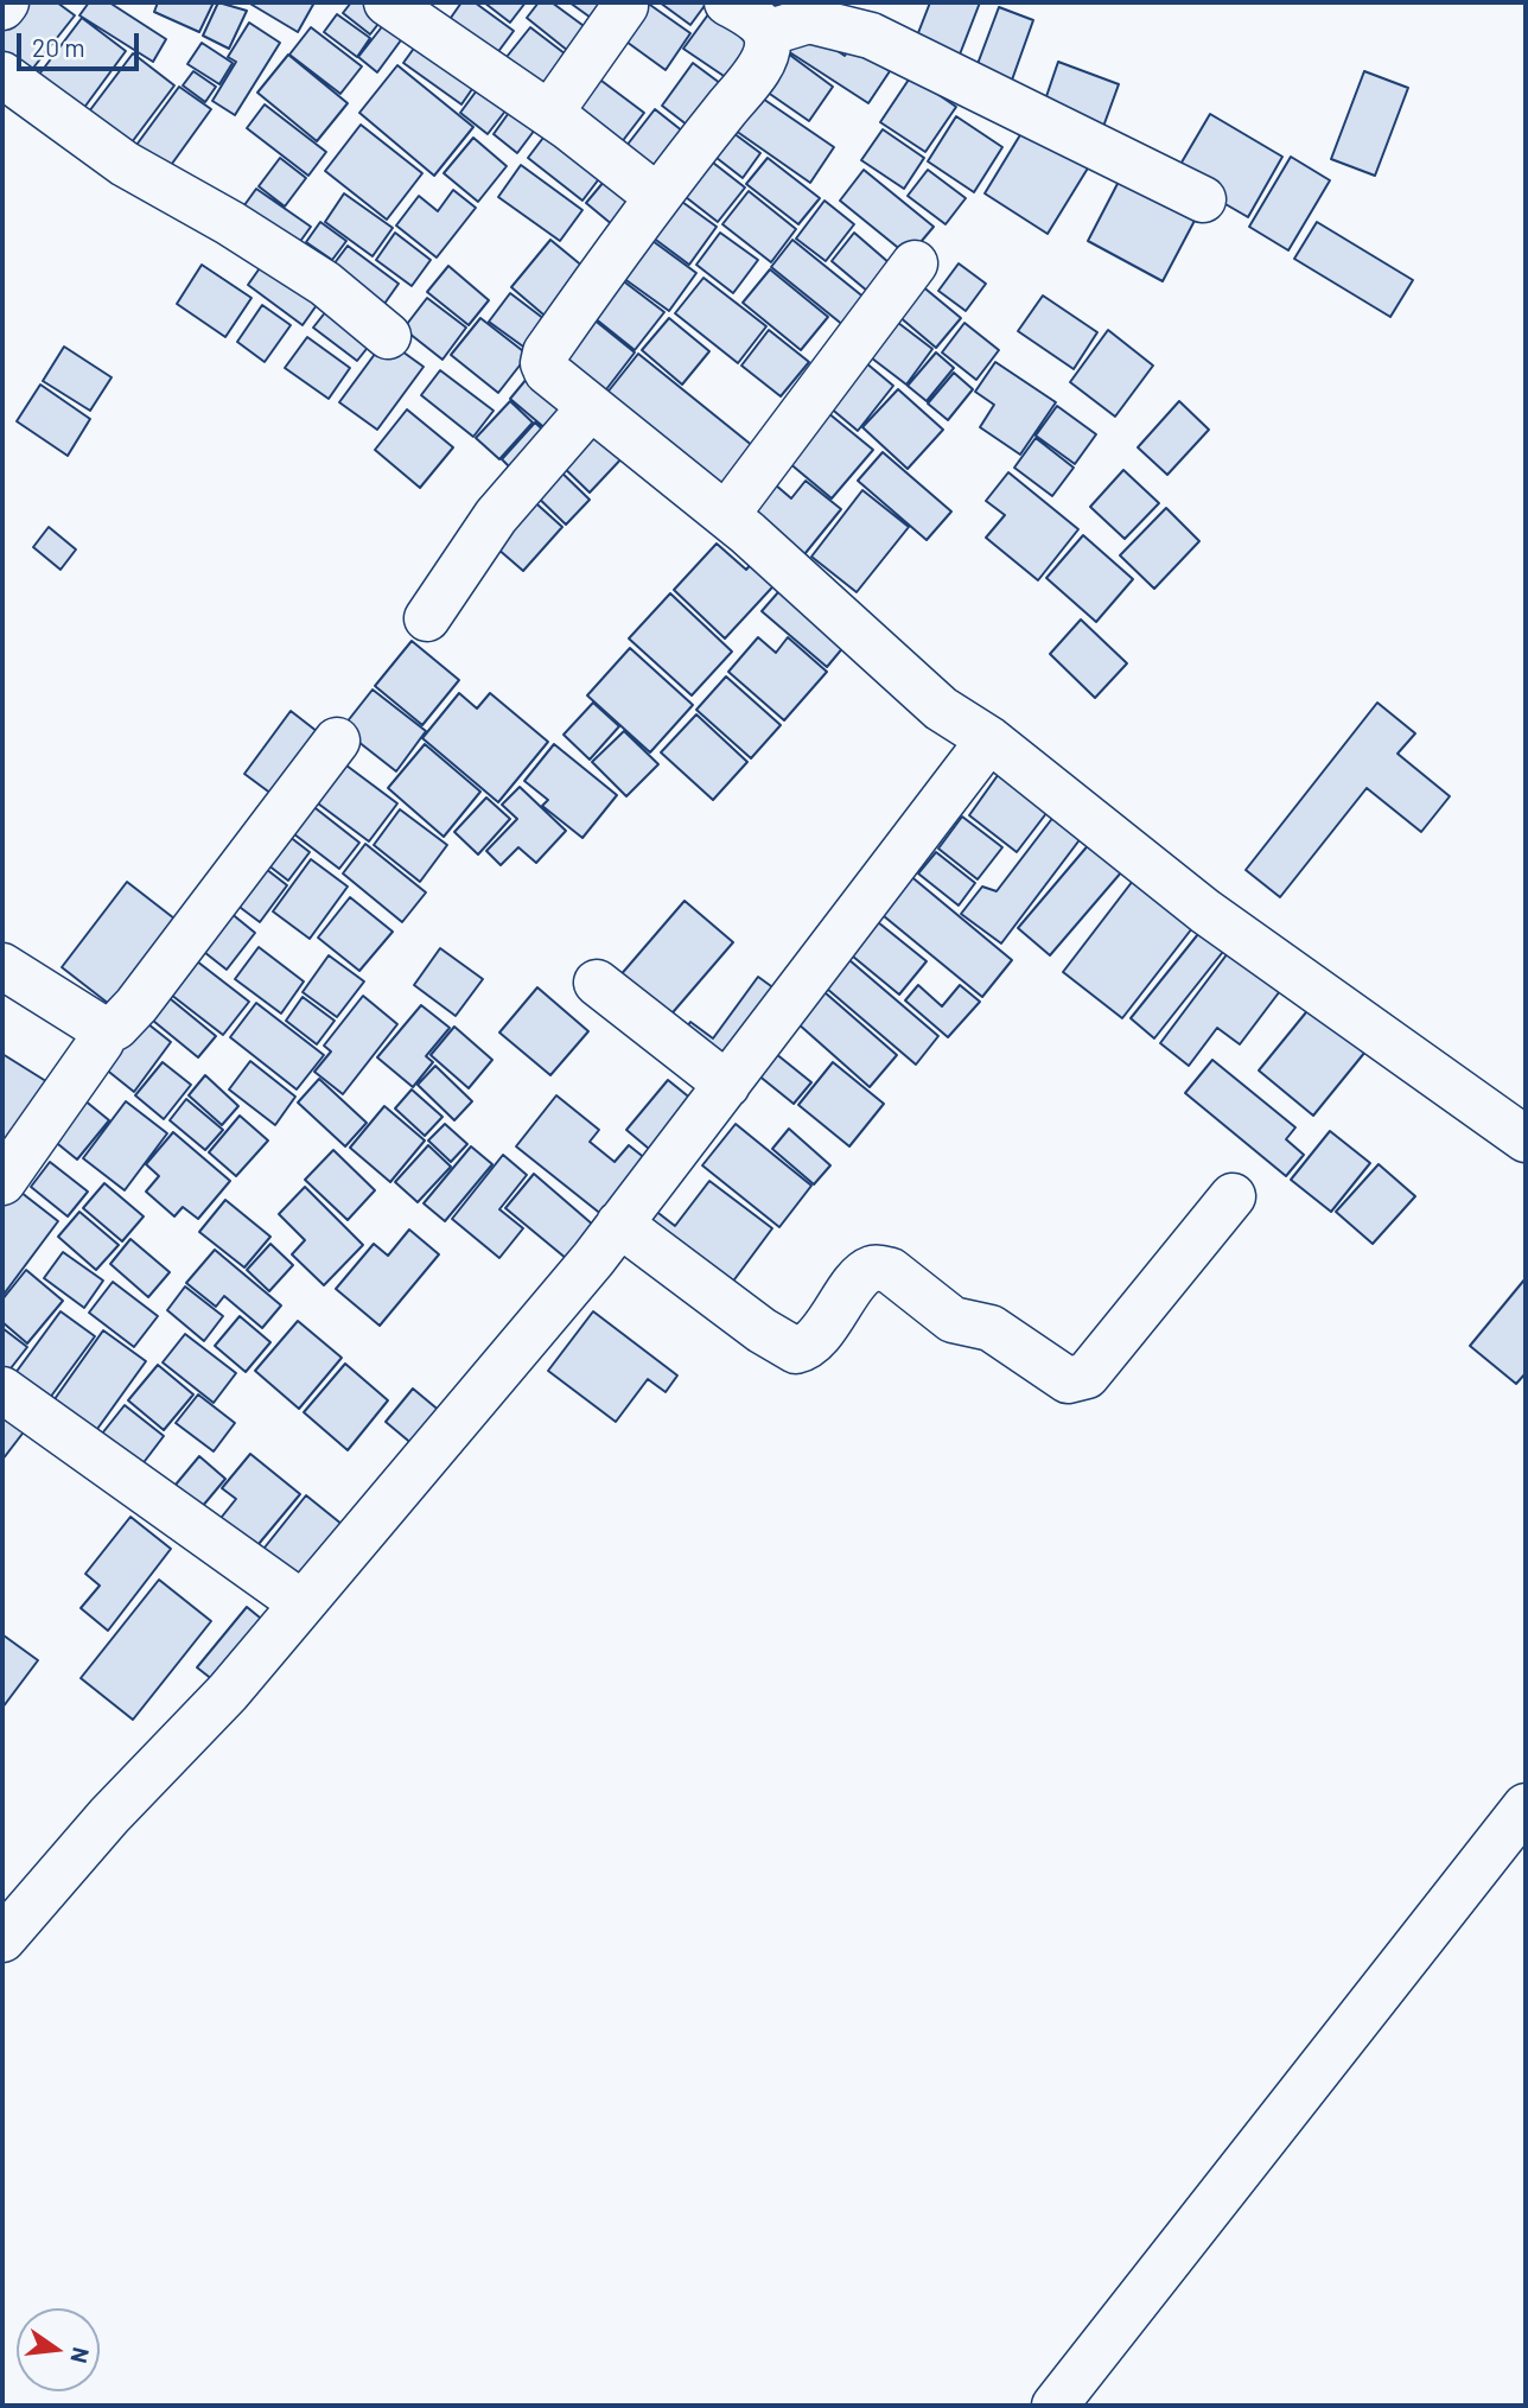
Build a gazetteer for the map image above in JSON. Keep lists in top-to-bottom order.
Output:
{
  "scale_bar": "20 m",
  "north": "right"
}
